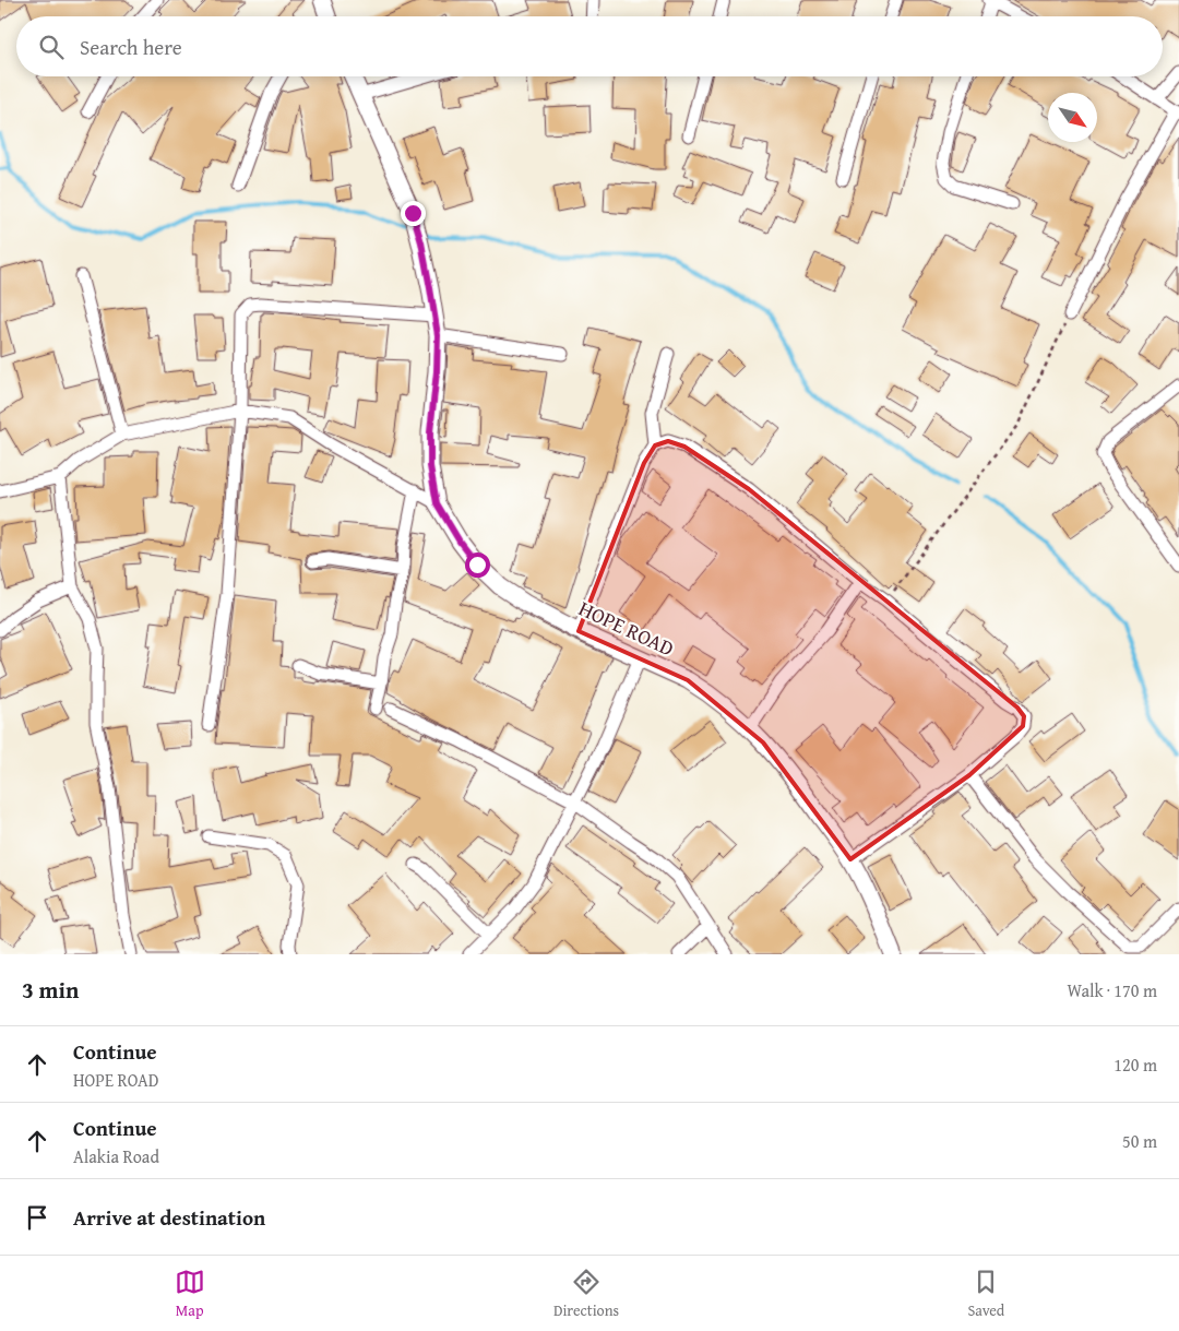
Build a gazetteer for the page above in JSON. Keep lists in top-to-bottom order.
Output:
{
  "streets": {
    "street": ["HOPE ROAD"]
  },
  "north": "bottom right",
  "page": {
    "search": "Search here",
    "heading": ["3 min", "Walk · 170 m"],
    "list": [
      ["Continue", "HOPE ROAD", "120 m"],
      ["Continue", "Alakia Road", "50 m"],
      "Arrive at destination"
    ],
    "nav": ["Map", "Directions", "Saved"]
  }
}
